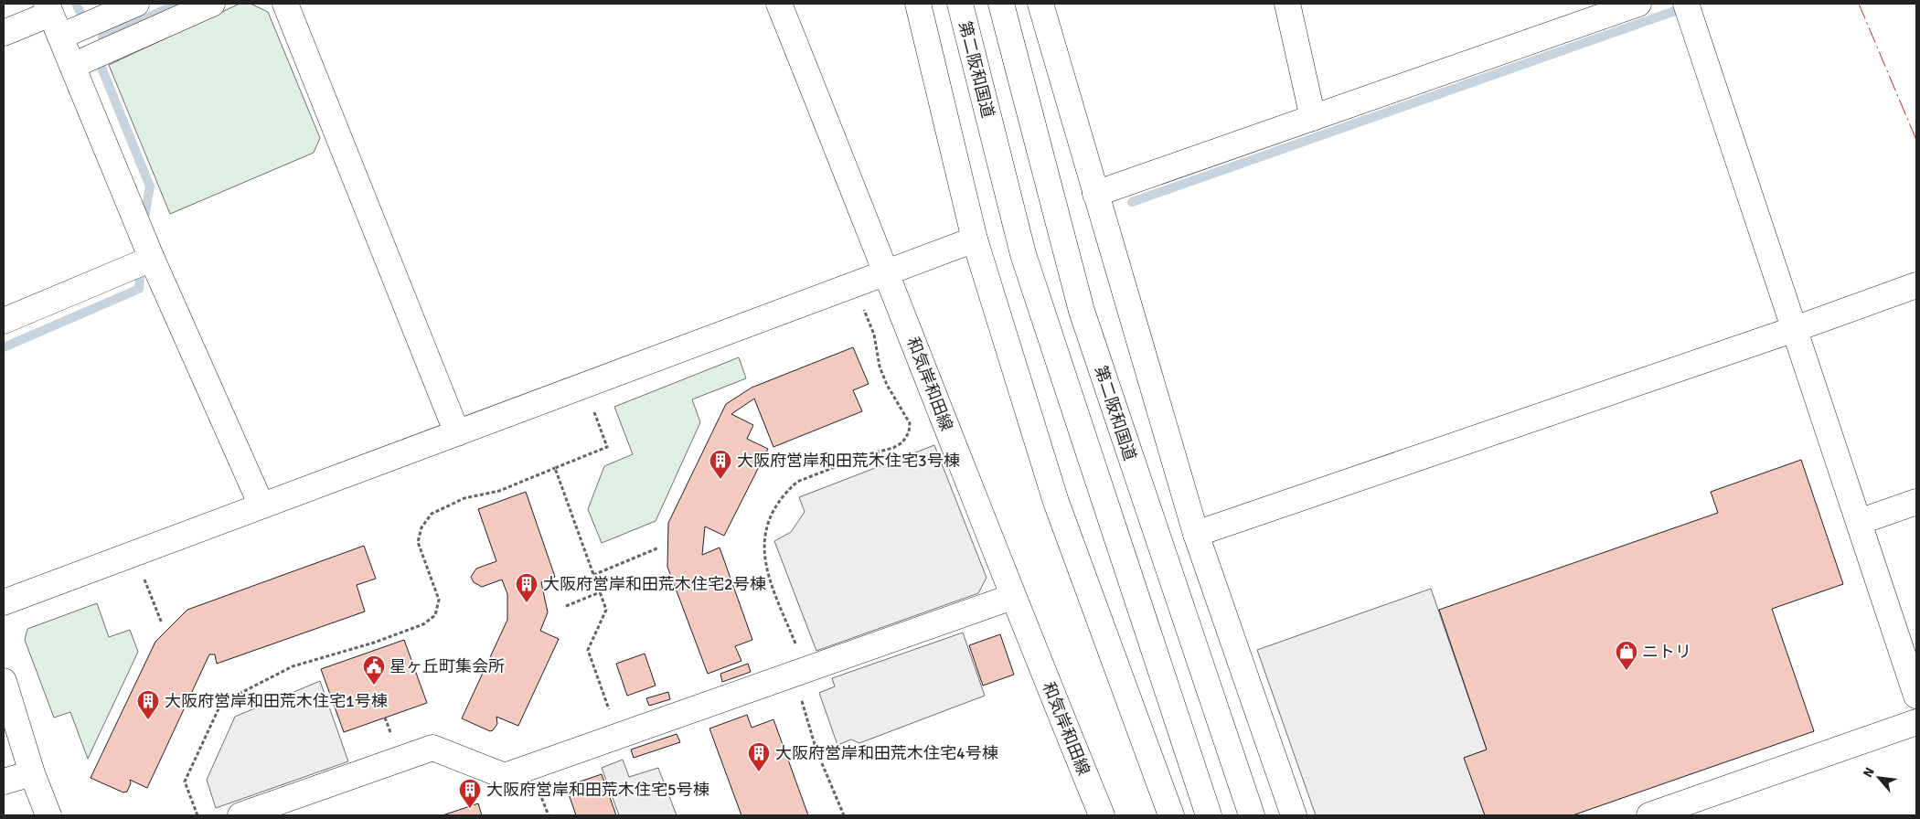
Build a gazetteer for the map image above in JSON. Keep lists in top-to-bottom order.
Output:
{
  "streets": {
    "main road": ["第二阪和国道", "和気岸和田線"]
  },
  "places": {
    "building": [
      "大阪府営岸和田荒木住宅3号棟",
      "大阪府営岸和田荒木住宅2号棟",
      "大阪府営岸和田荒木住宅1号棟",
      "大阪府営岸和田荒木住宅4号棟",
      "大阪府営岸和田荒木住宅5号棟"
    ],
    "shop": ["ニトリ"],
    "public building": ["星ヶ丘町集会所"]
  },
  "north": "top left"
}
